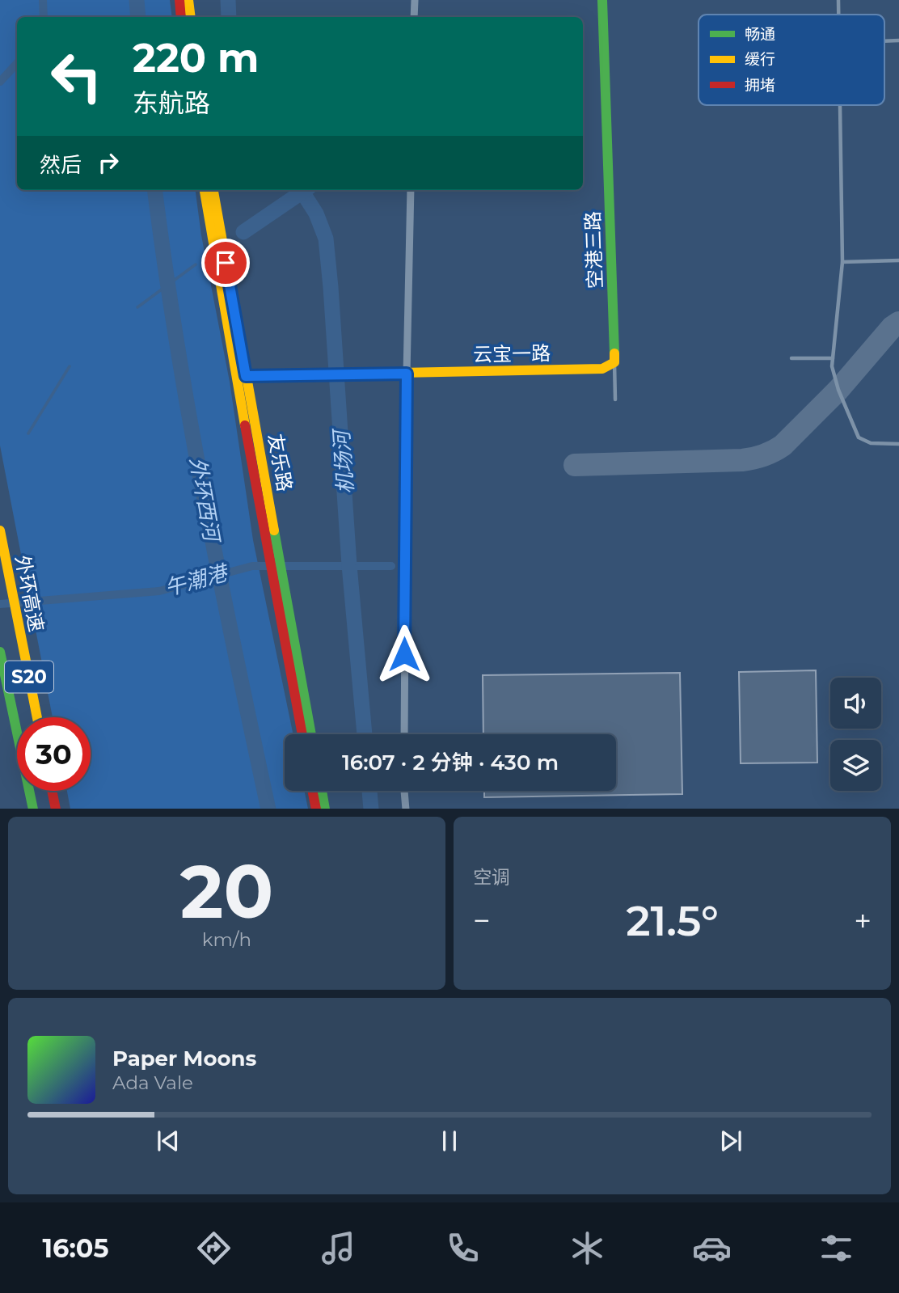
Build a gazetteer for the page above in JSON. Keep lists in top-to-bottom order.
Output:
{
  "streets": {
    "main road": [
      "空港三路",
      "云宝一路",
      "友乐路",
      "外环高速",
      "S20"
    ]
  },
  "crossings": [
    ["空港三路", "云宝一路"],
    ["云宝一路", "友乐路"]
  ],
  "water": ["机场河", "外环西河", "午潮港"],
  "legend": ["畅通", "缓行", "拥堵"],
  "page": {
    "turn": ["220 m", "东航路"],
    "then": "然后",
    "limit": "30",
    "trip": "16:07 · 2 分钟 · 430 m",
    "tile": [
      ["20", "km/h"],
      "空调"
    ],
    "heat": ["−", "21.5°", "+"],
    "song": ["Paper Moons", "Ada Vale"],
    "tabs": "16:05"
  }
}
